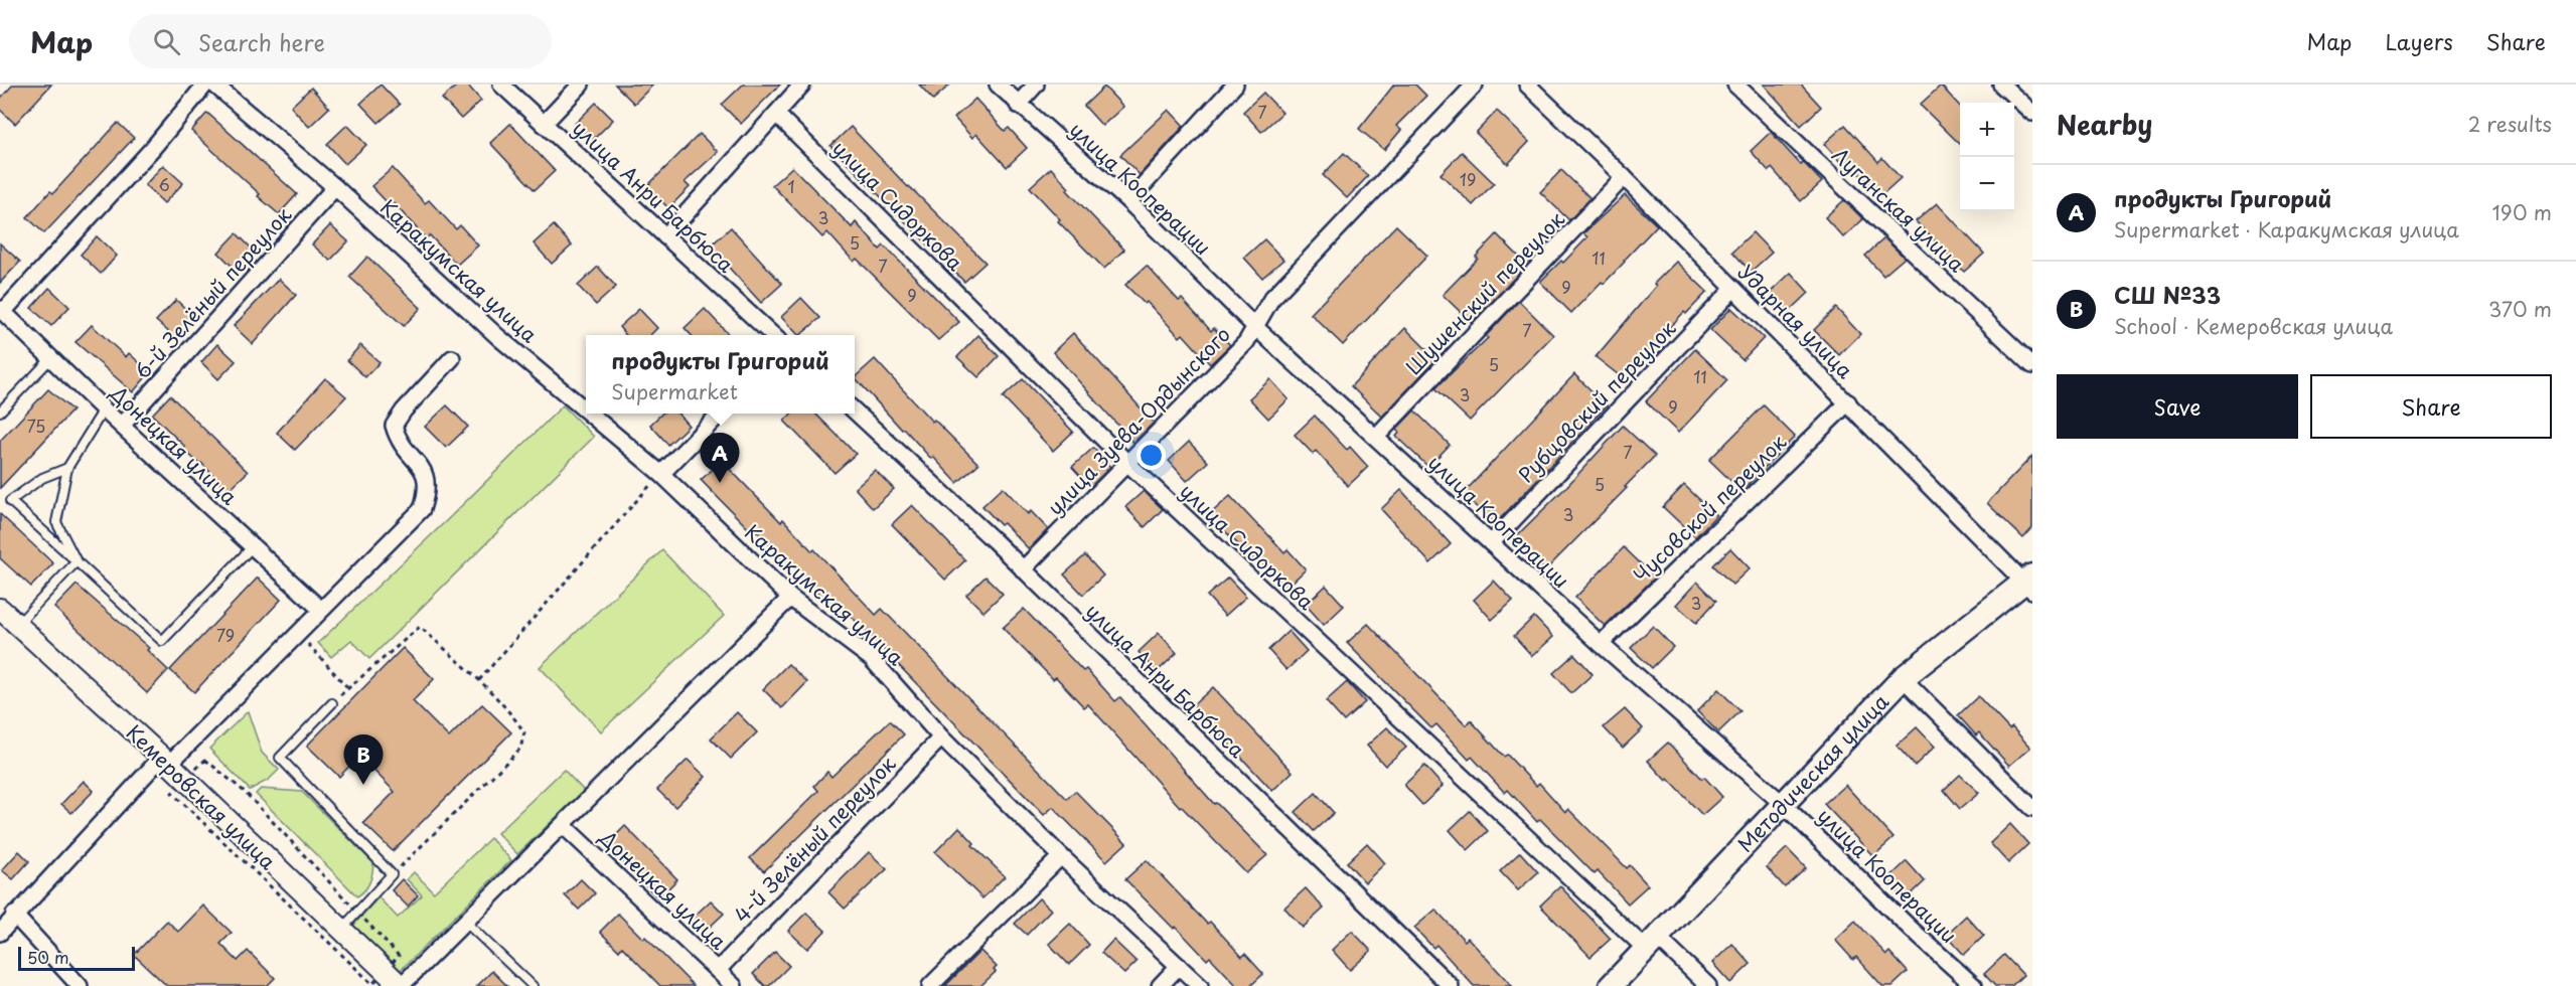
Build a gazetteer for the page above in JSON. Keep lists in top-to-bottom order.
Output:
{
  "streets": {
    "main road": ["Методическая улица"],
    "street": [
      "улица Кооперации",
      "улица Анри Барбюса",
      "улица Сидоркова",
      "Луганская улица",
      "Каракумская улица",
      "6-й Зелёный переулок",
      "Шушенский переулок",
      "Ударная улица",
      "Рубцовский переулок",
      "улица Зуева-Ордынского",
      "Донецкая улица",
      "Чусовской переулок",
      "Кемеровская улица",
      "4-й Зелёный переулок"
    ]
  },
  "crossings": [
    ["улица Кооперации", "Шушенский переулок"],
    ["улица Кооперации", "Рубцовский переулок"],
    ["улица Кооперации", "улица Зуева-Ордынского"],
    ["улица Кооперации", "Чусовской переулок"],
    ["улица Кооперации", "Методическая улица"],
    ["улица Анри Барбюса", "улица Зуева-Ордынского"],
    ["улица Сидоркова", "улица Зуева-Ордынского"],
    ["улица Сидоркова", "Методическая улица"],
    ["Каракумская улица", "6-й Зелёный переулок"],
    ["Каракумская улица", "4-й Зелёный переулок"],
    ["6-й Зелёный переулок", "Донецкая улица"],
    ["Шушенский переулок", "Ударная улица"],
    ["Ударная улица", "Рубцовский переулок"],
    ["Ударная улица", "Чусовской переулок"],
    ["Ударная улица", "Методическая улица"],
    ["Донецкая улица", "4-й Зелёный переулок"]
  ],
  "house_numbers": [
    "7",
    "19",
    "6",
    "1",
    "3",
    "5",
    "11",
    "7",
    "9",
    "9",
    "7",
    "5",
    "11",
    "3",
    "9",
    "75",
    "7",
    "5",
    "3",
    "3",
    "79"
  ],
  "scale_bar": "50 m",
  "page": {
    "header": "Map",
    "search": "Search here",
    "nav": ["Map", "Layers", "Share"],
    "heading": ["Nearby", "2 results"],
    "map_buttons": ["+", "−"],
    "list": [
      {
        "mark": "A",
        "name": "продукты Григорий",
        "note": "Supermarket · Каракумская улица",
        "value": "190 m"
      },
      {
        "mark": "B",
        "name": "СШ №33",
        "note": "School · Кемеровская улица",
        "value": "370 m"
      }
    ],
    "popup": ["продукты Григорий", "Supermarket"],
    "buttons": ["Save", "Share"],
    "pins": ["A", "B"],
    "scale": "50 m"
  }
}
